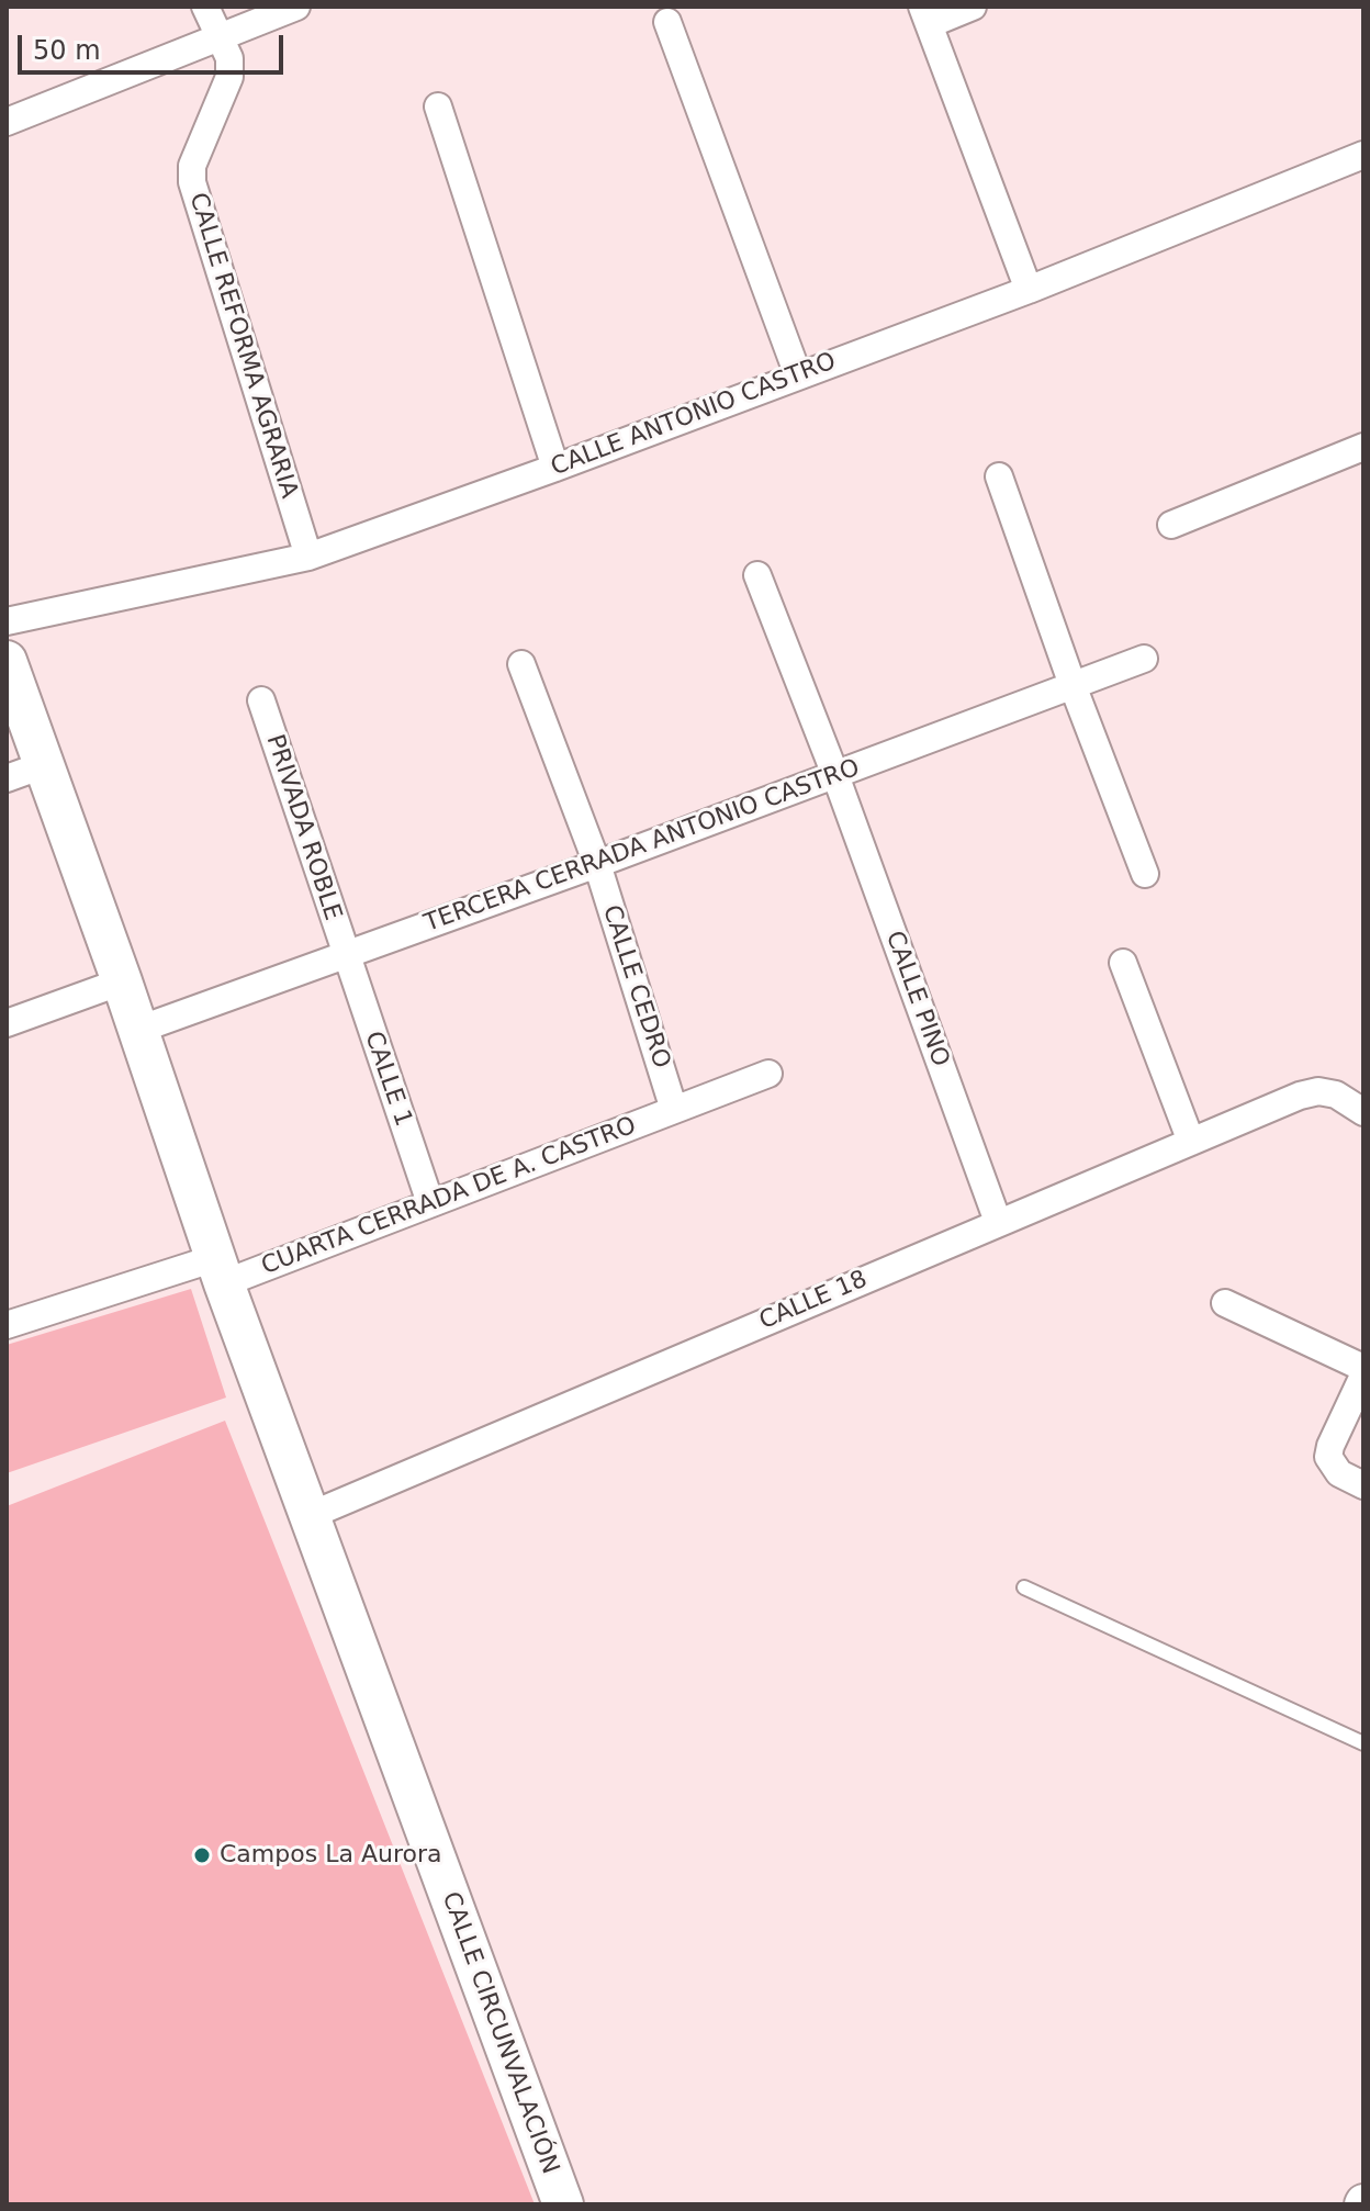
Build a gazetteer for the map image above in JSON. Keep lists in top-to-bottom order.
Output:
{
  "streets": {
    "main road": ["CALLE CIRCUNVALACIÓN"],
    "street": [
      "CALLE REFORMA AGRARIA",
      "CALLE ANTONIO CASTRO",
      "PRIVADA ROBLE",
      "TERCERA CERRADA ANTONIO CASTRO",
      "CALLE CEDRO",
      "CALLE PINO",
      "CALLE 1",
      "CUARTA CERRADA DE A. CASTRO",
      "CALLE 18"
    ]
  },
  "crossings": [
    ["CALLE REFORMA AGRARIA", "CALLE ANTONIO CASTRO"],
    ["PRIVADA ROBLE", "TERCERA CERRADA ANTONIO CASTRO"],
    ["PRIVADA ROBLE", "CALLE 1"],
    ["TERCERA CERRADA ANTONIO CASTRO", "CALLE CEDRO"],
    ["TERCERA CERRADA ANTONIO CASTRO", "CALLE PINO"],
    ["TERCERA CERRADA ANTONIO CASTRO", "CALLE 1"],
    ["TERCERA CERRADA ANTONIO CASTRO", "CALLE CIRCUNVALACIÓN"],
    ["CALLE CEDRO", "CUARTA CERRADA DE A. CASTRO"],
    ["CALLE PINO", "CALLE 18"],
    ["CALLE 1", "CUARTA CERRADA DE A. CASTRO"],
    ["CUARTA CERRADA DE A. CASTRO", "CALLE CIRCUNVALACIÓN"],
    ["CALLE 18", "CALLE CIRCUNVALACIÓN"]
  ],
  "places": ["Campos La Aurora"],
  "scale_bar": "50 m"
}
